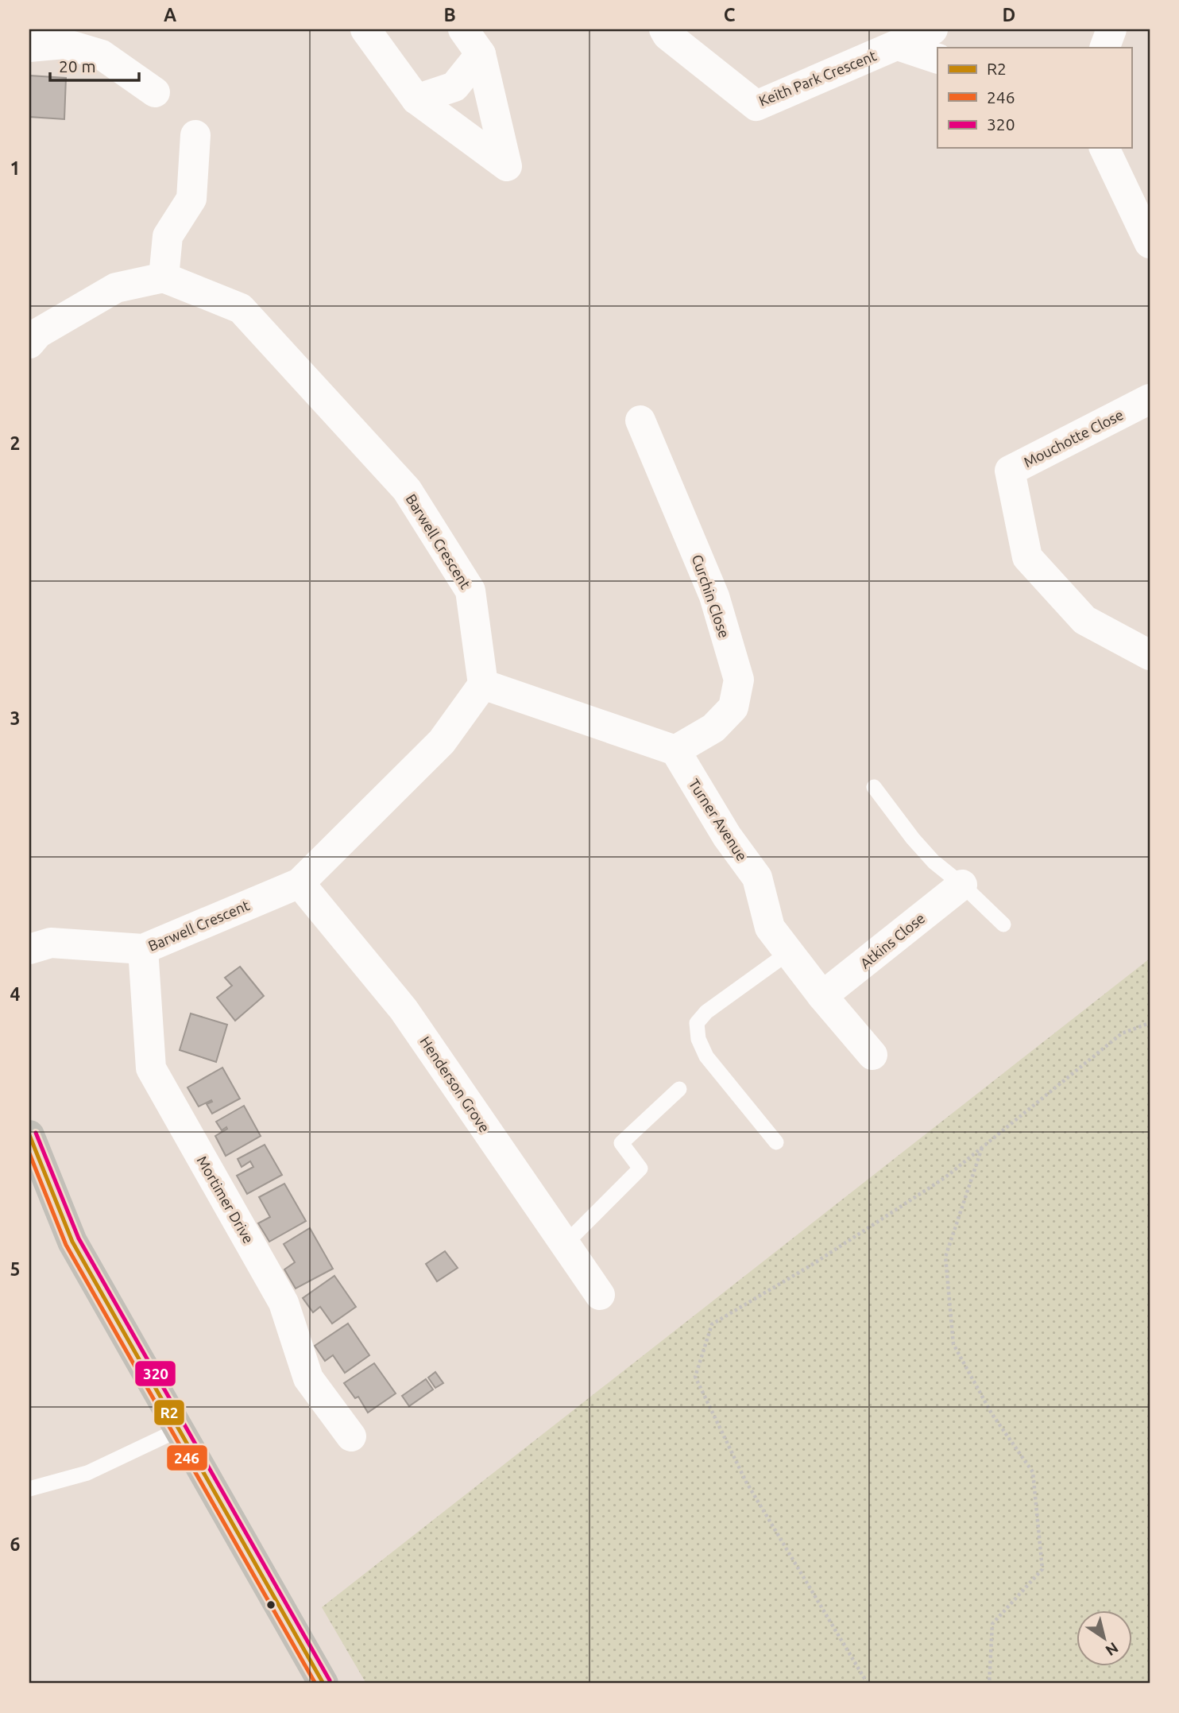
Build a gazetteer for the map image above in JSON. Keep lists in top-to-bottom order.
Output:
{
  "streets": {
    "street": [
      "Keith Park Crescent",
      "Mouchotte Close",
      "Barwell Crescent",
      "Curchin Close",
      "Turner Avenue",
      "Atkins Close",
      "Henderson Grove",
      "Mortimer Drive"
    ]
  },
  "crossings": [
    ["Barwell Crescent", "Henderson Grove"],
    ["Barwell Crescent", "Mortimer Drive"],
    ["Curchin Close", "Turner Avenue"],
    ["Turner Avenue", "Atkins Close"]
  ],
  "lines": ["transit line 320", "transit line R2", "transit line 246"],
  "legend": ["R2", "246", "320"],
  "scale_bar": "20 m",
  "north": "bottom right",
  "grid": {
    "columns": [
      "A",
      "B",
      "C",
      "D"
    ],
    "rows": [
      "1",
      "2",
      "3",
      "4",
      "5",
      "6"
    ]
  }
}
